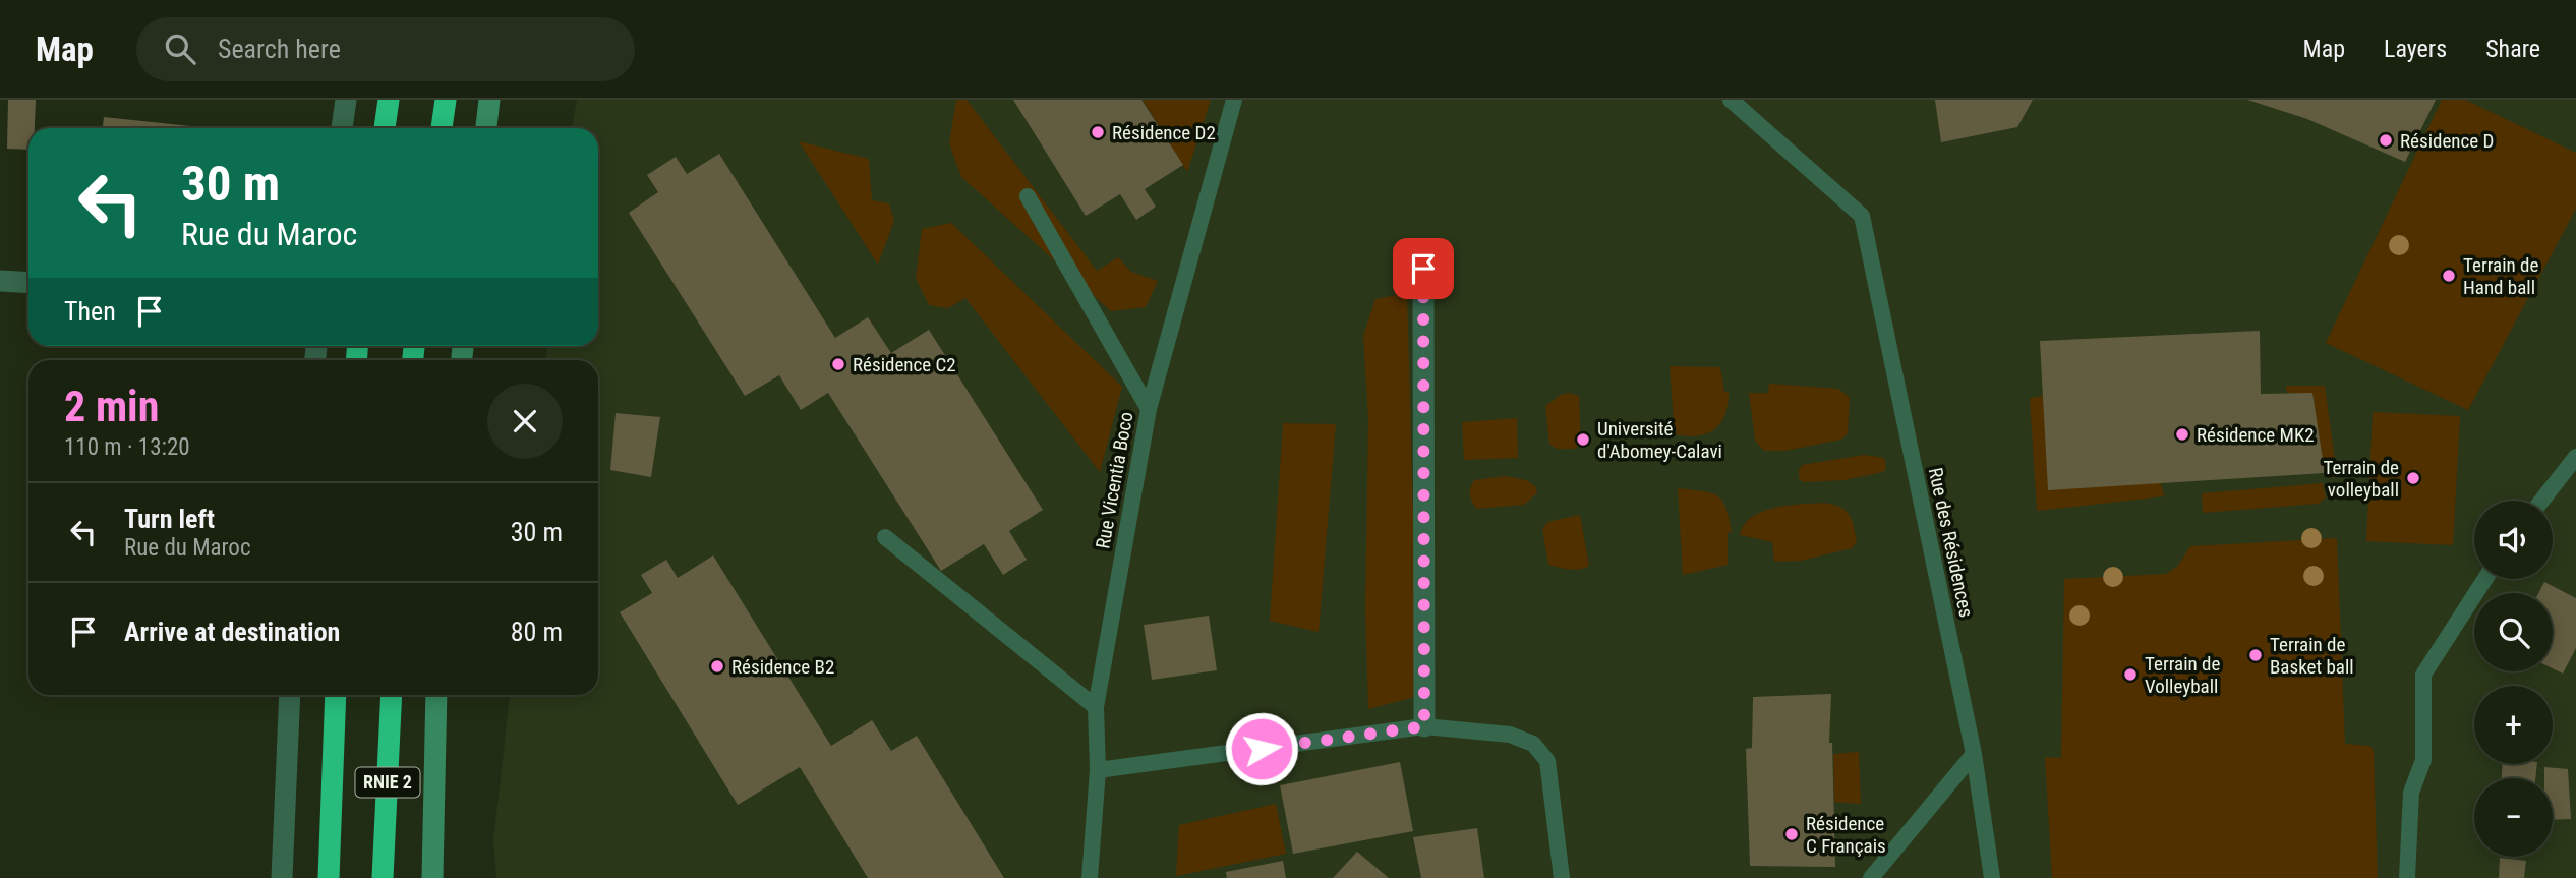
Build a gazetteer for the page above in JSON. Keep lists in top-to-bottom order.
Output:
{
  "streets": {
    "highway": ["RNIE 2"],
    "lane": ["Rue Vicentia Boco", "Rue des Résidences"]
  },
  "places": [
    "Résidence D2",
    "Résidence D",
    "Terrain de Hand ball",
    "Résidence C2",
    "Résidence MK2",
    "Université d'Abomey-Calavi",
    "Terrain de volleyball",
    "Terrain de Basket ball",
    "Résidence B2",
    "Terrain de Volleyball",
    "Résidence C Français"
  ],
  "page": {
    "header": "Map",
    "search": "Search here",
    "nav": ["Map", "Layers", "Share"],
    "turn": ["30 m", "Rue du Maroc"],
    "then": "Then",
    "heading": ["2 min", "110 m · 13:20"],
    "list": [
      {
        "name": "Turn left",
        "note": "Rue du Maroc",
        "value": "30 m"
      },
      {
        "name": "Arrive at destination",
        "value": "80 m"
      }
    ],
    "map_buttons": ["+", "−"]
  }
}
